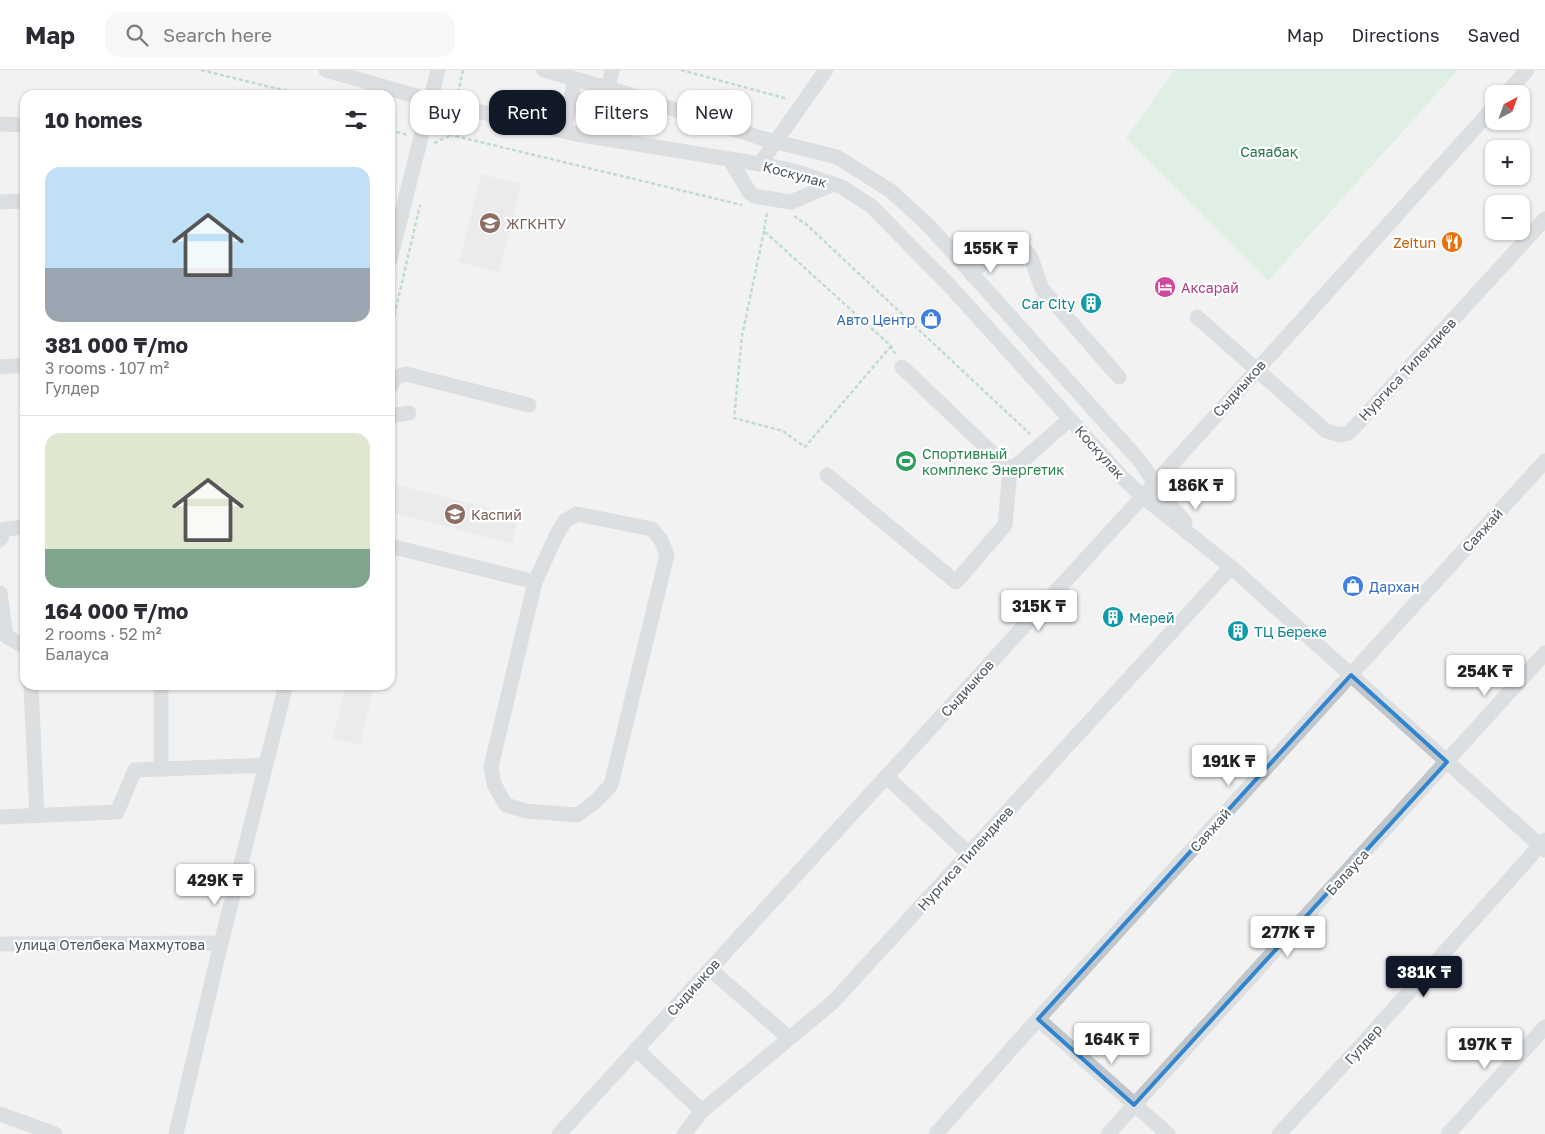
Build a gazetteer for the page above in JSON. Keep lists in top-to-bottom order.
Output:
{
  "streets": {
    "street": [
      "Коскулак",
      "Нургиса Тилендиев",
      "Сыдиыков",
      "Саяжай",
      "Балауса",
      "улица Отелбека Махмутова",
      "Гулдер"
    ]
  },
  "crossings": [
    ["Коскулак", "Сыдиыков"],
    ["Нургиса Тилендиев", "Сыдиыков"]
  ],
  "parks": ["Саяабақ"],
  "places": {
    "school or university": ["ЖГКНТУ", "Каспий"],
    "restaurant": ["Zeitun"],
    "hotel": ["Аксарай"],
    "building": ["Car City", "Мерей", "ТЦ Береке"],
    "shop": ["Авто Центр", "Дархан"],
    "sports": ["Спортивный комплекс Энергетик"]
  },
  "north": "top right",
  "page": {
    "header": "Map",
    "search": "Search here",
    "nav": ["Map", "Directions", "Saved"],
    "map_buttons": ["+", "−"],
    "chip": [
      "Buy",
      "Rent",
      "Filters",
      "New"
    ],
    "heading": "10 homes",
    "list": [
      {
        "name": "381 000 ₸/mo",
        "note": "3 rooms · 107 m² · Гулдер"
      },
      {
        "name": "164 000 ₸/mo",
        "note": "2 rooms · 52 m² · Балауса"
      }
    ],
    "price": [
      "155K ₸",
      "186K ₸",
      "315K ₸",
      "254K ₸",
      "191K ₸",
      "429K ₸",
      "277K ₸",
      "381K ₸",
      "164K ₸",
      "197K ₸"
    ]
  }
}
